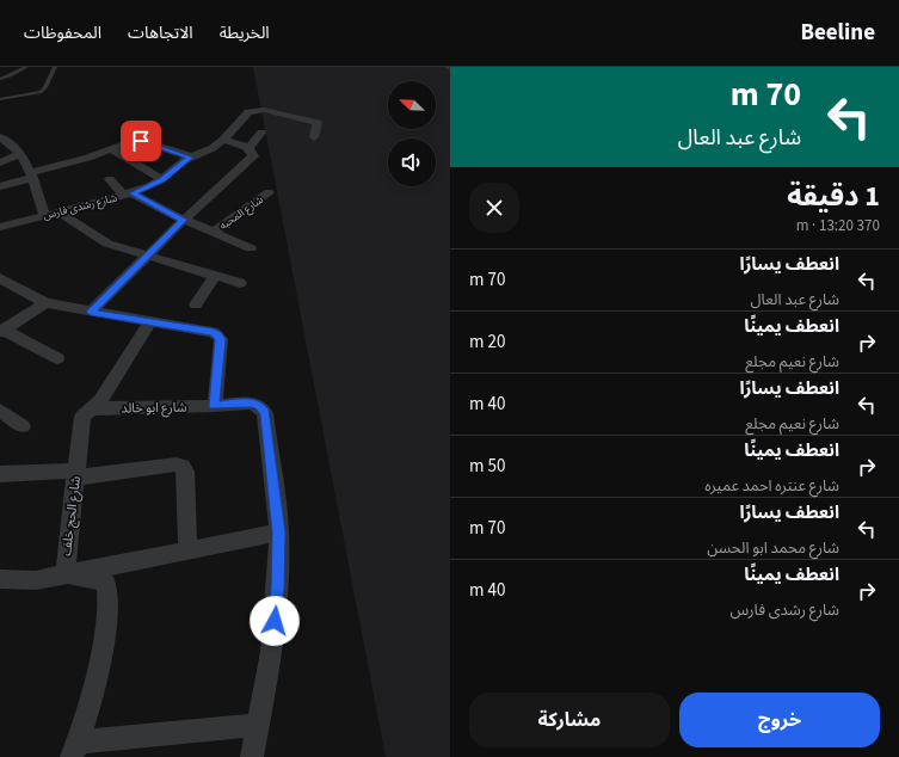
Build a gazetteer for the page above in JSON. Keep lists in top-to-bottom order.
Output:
{
  "streets": {
    "street": [
      "شارع رشدى فارس",
      "شارع المحبه",
      "شارع ابو خالد",
      "شارع الحج خلف"
    ]
  },
  "crossings": [
    ["شارع ابو خالد", "شارع الحج خلف"]
  ],
  "north": "top left",
  "page": {
    "header": "Beeline",
    "nav": ["الخريطة", "الاتجاهات", "المحفوظات"],
    "turn": ["70 m", "شارع عبد العال"],
    "heading": ["1 دقيقة", "370 m · 13:20"],
    "list": [
      {
        "name": "انعطف يسارًا",
        "note": "شارع عبد العال",
        "value": "70 m"
      },
      {
        "name": "انعطف يمينًا",
        "note": "شارع نعيم مجلع",
        "value": "20 m"
      },
      {
        "name": "انعطف يسارًا",
        "note": "شارع نعيم مجلع",
        "value": "40 m"
      },
      {
        "name": "انعطف يمينًا",
        "note": "شارع عنتره احمد عميره",
        "value": "50 m"
      },
      {
        "name": "انعطف يسارًا",
        "note": "شارع محمد ابو الحسن",
        "value": "70 m"
      },
      {
        "name": "انعطف يمينًا",
        "note": "شارع رشدى فارس",
        "value": "40 m"
      }
    ],
    "buttons": ["خروج", "مشاركة"]
  }
}
